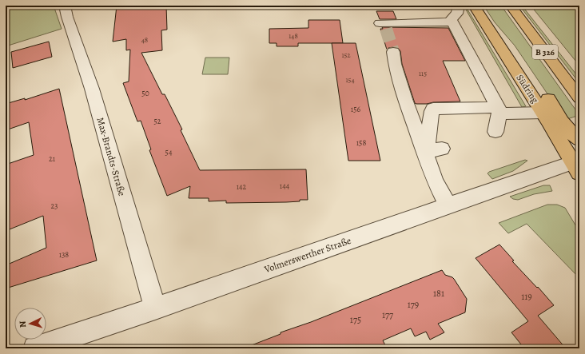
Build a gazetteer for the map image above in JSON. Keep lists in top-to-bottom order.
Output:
{
  "streets": {
    "main road": ["B 326", "Südring"],
    "street": ["Max-Brandts-Straße", "Volmerswerther Straße"]
  },
  "crossings": [
    ["Südring", "Volmerswerther Straße"],
    ["Max-Brandts-Straße", "Volmerswerther Straße"]
  ],
  "house_numbers": [
    "148",
    "48",
    "152",
    "115",
    "154",
    "50",
    "156",
    "52",
    "158",
    "54",
    "21",
    "144",
    "142",
    "23",
    "138",
    "181",
    "119",
    "179",
    "177",
    "175"
  ],
  "north": "left"
}
